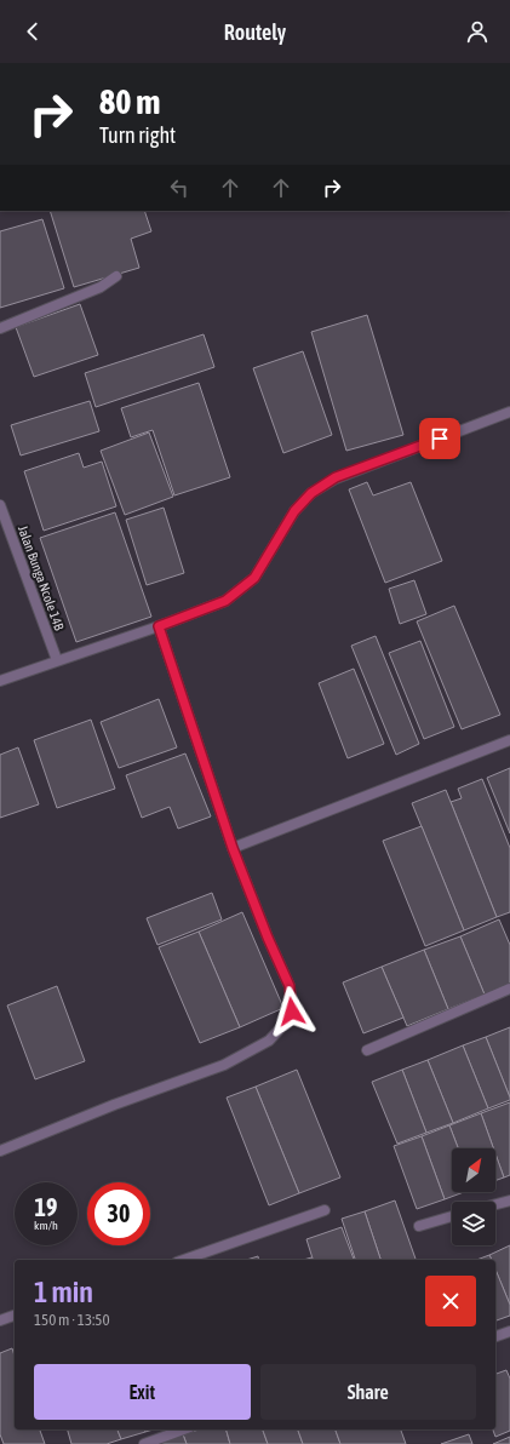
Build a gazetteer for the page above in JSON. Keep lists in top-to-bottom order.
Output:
{
  "streets": {
    "street": ["Jalan Bunga Ncole 14B"]
  },
  "north": "top right",
  "page": {
    "header": "Routely",
    "turn": ["80 m", "Turn right"],
    "speed": "19 km/h",
    "limit": "30",
    "heading": ["1 min", "150 m · 13:50"],
    "buttons": ["Exit", "Share"]
  }
}
